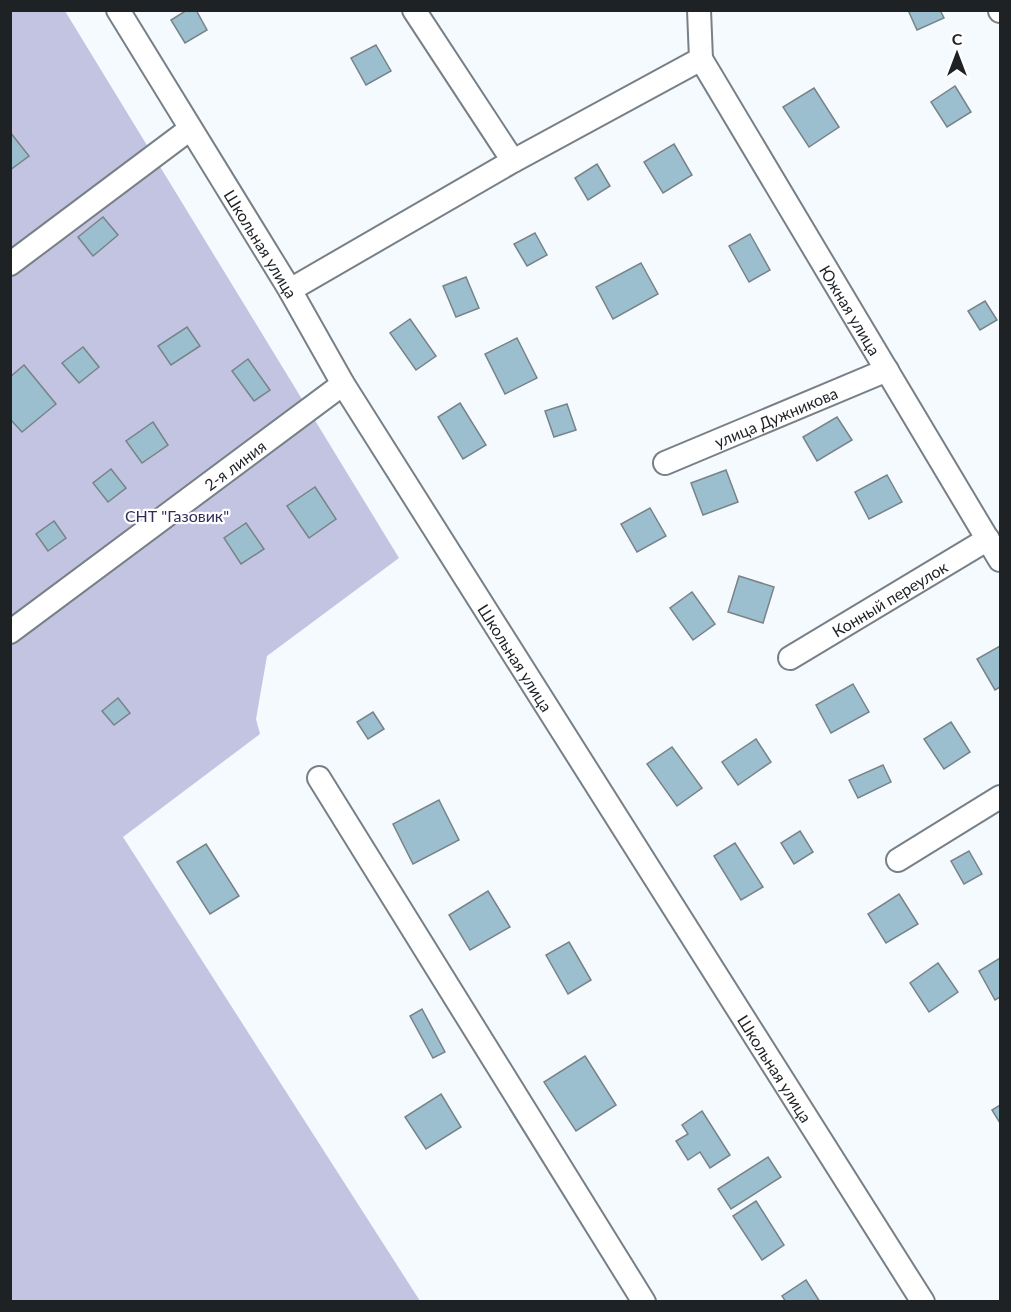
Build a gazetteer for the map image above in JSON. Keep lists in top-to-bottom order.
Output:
{
  "streets": {
    "street": [
      "Школьная улица",
      "Южная улица",
      "улица Дужникова",
      "2-я линия",
      "Конный переулок"
    ]
  },
  "crossings": [
    ["Школьная улица", "2-я линия"],
    ["Южная улица", "улица Дужникова"],
    ["Южная улица", "Конный переулок"]
  ],
  "parks": ["СНТ \"Газовик\""],
  "north": "top"
}
